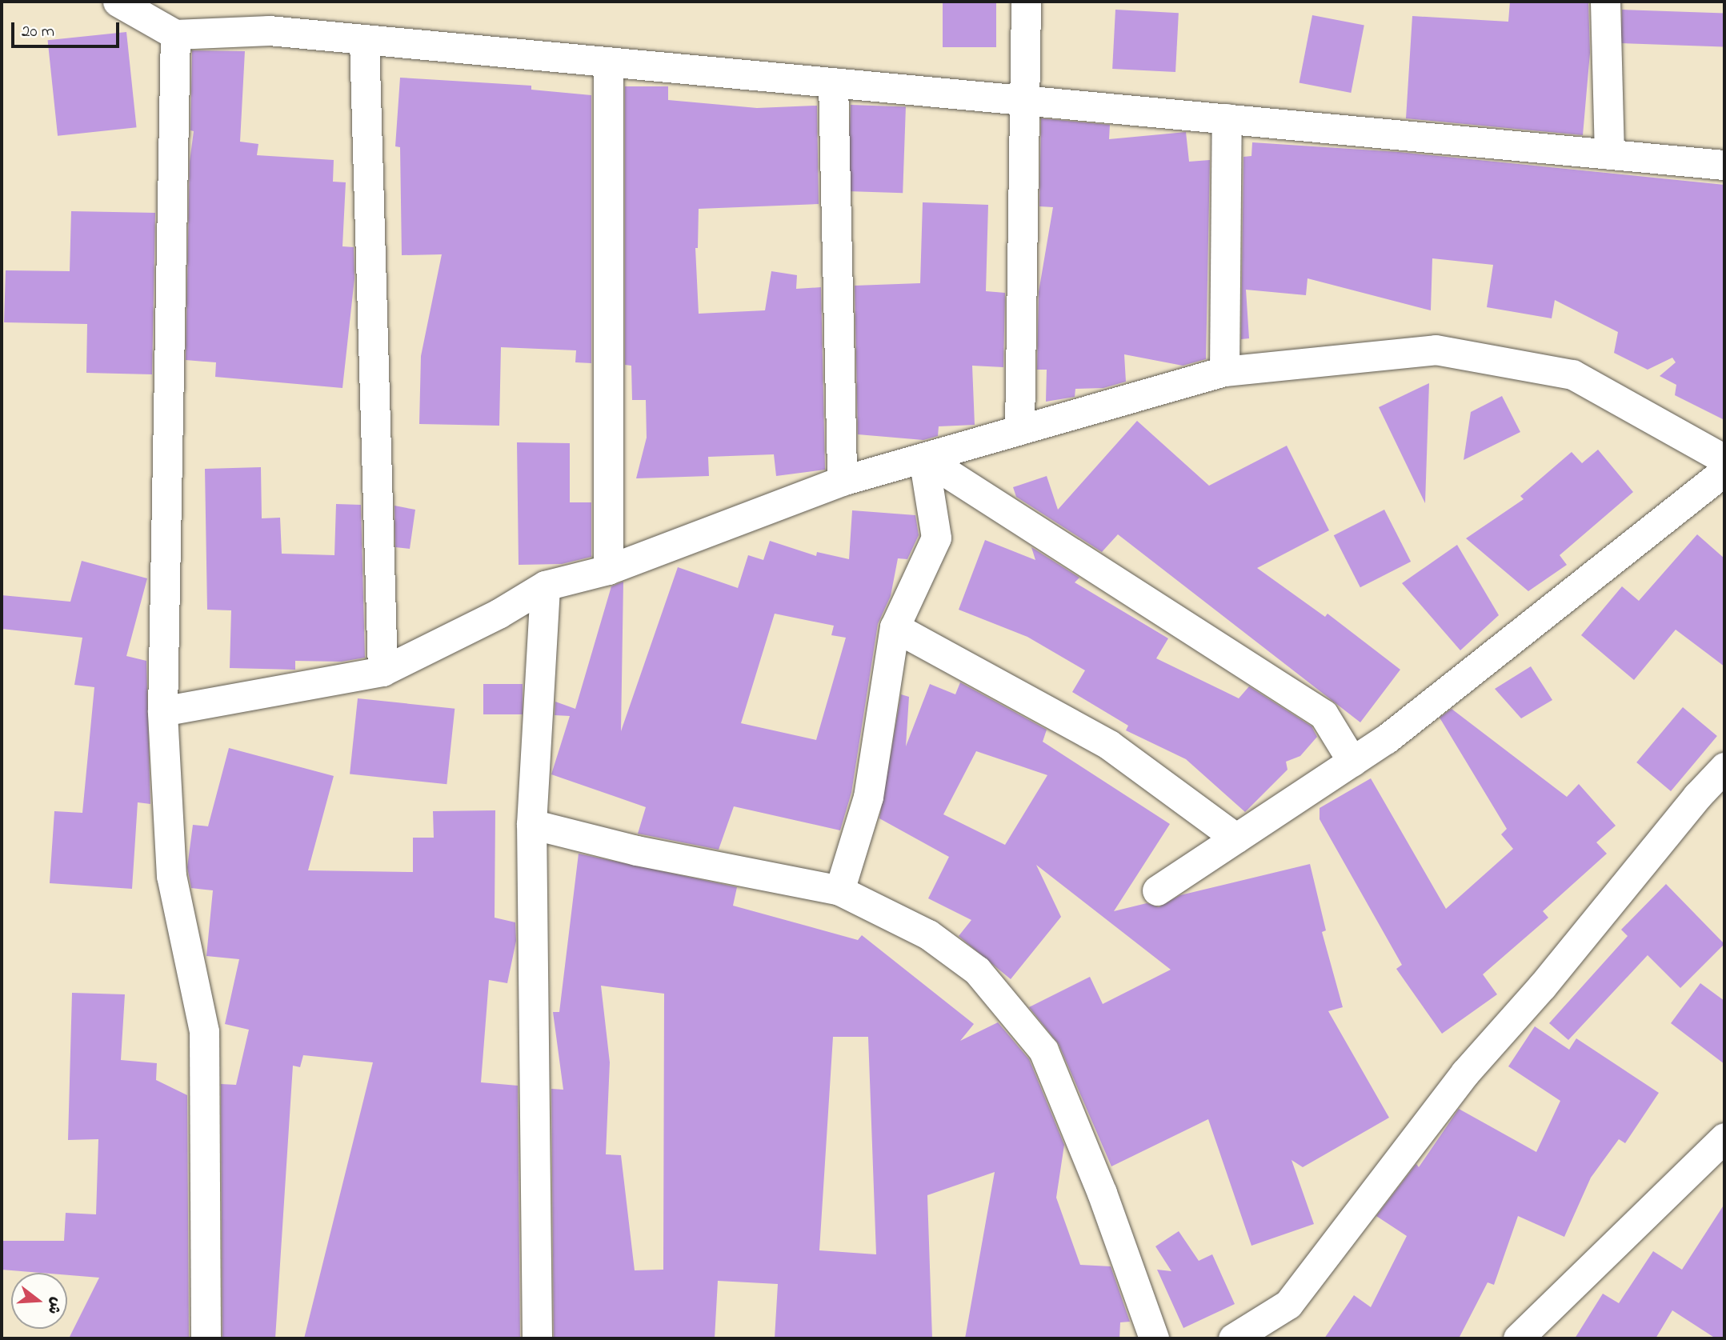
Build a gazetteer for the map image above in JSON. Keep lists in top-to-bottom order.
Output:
{
  "scale_bar": "20 m",
  "north": "right"
}
